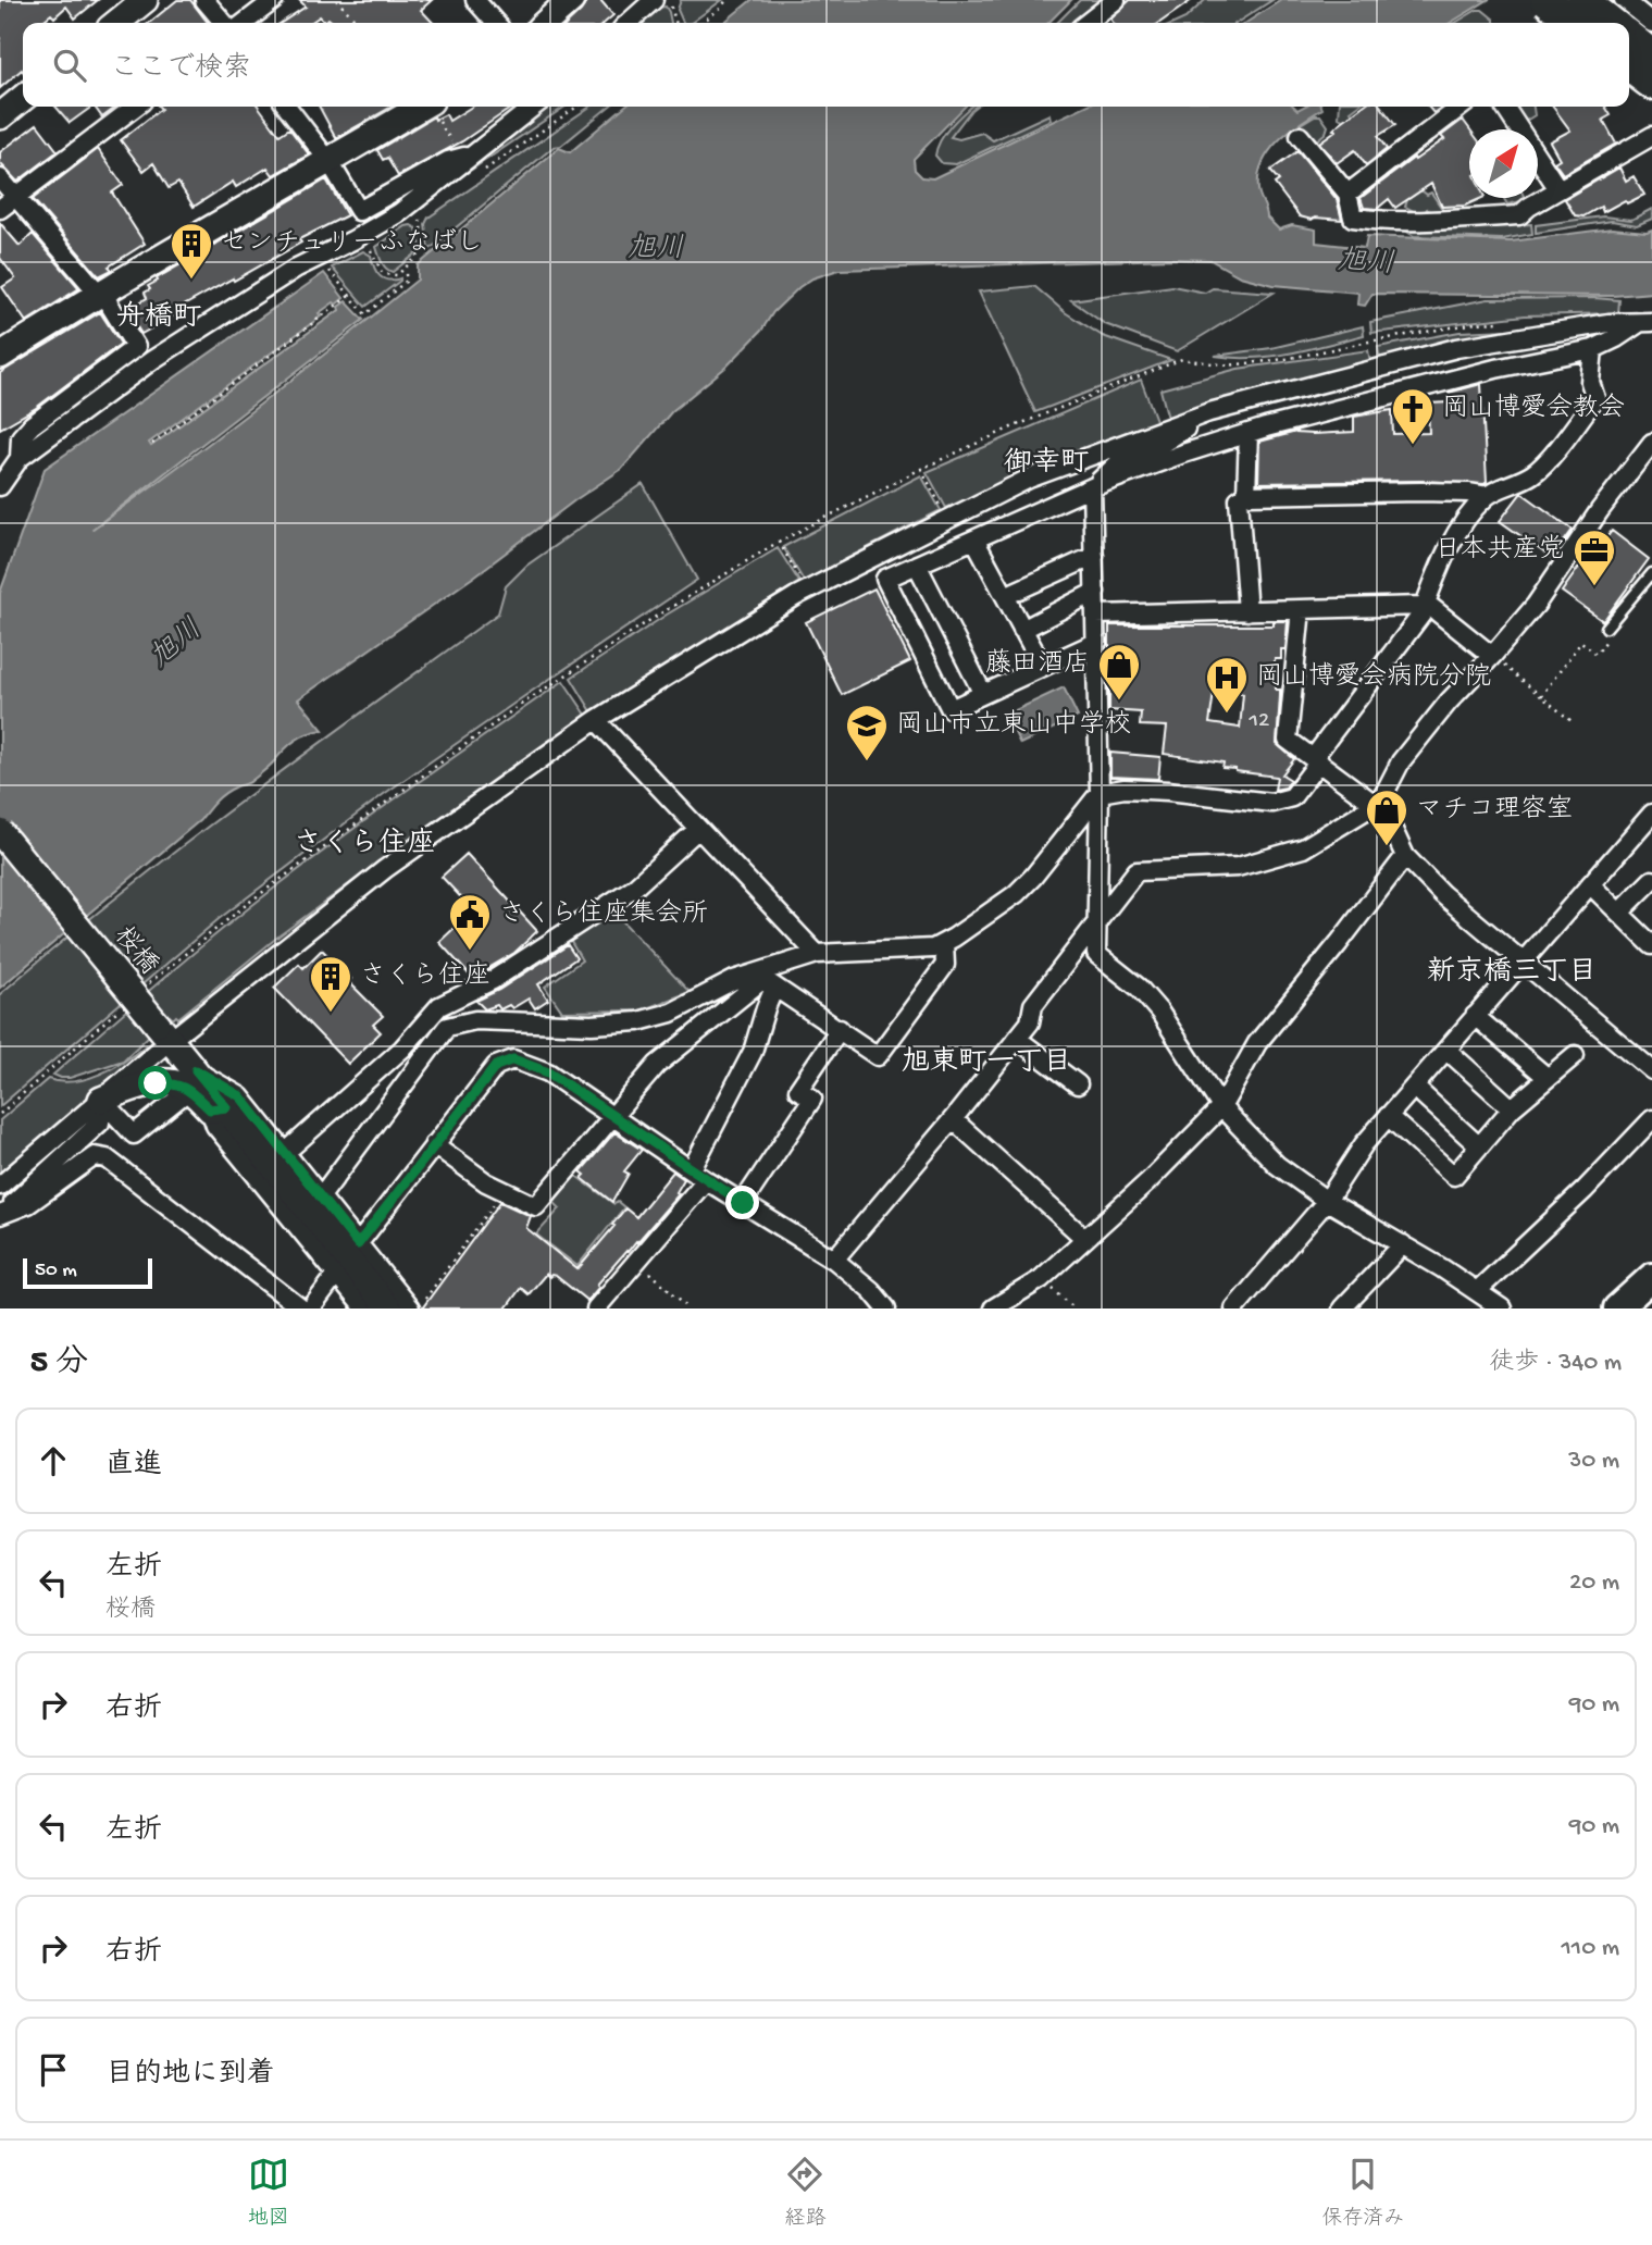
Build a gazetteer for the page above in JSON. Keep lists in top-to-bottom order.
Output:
{
  "streets": {
    "street": ["桜橋"]
  },
  "districts": [
    "舟橋町",
    "御幸町",
    "さくら住座",
    "新京橋三丁目",
    "旭東町一丁目"
  ],
  "water": ["旭川"],
  "places": {
    "building": ["センチュリーふなばし", "さくら住座"],
    "church": ["岡山博愛会教会"],
    "office": ["日本共産党"],
    "shop": ["藤田酒店", "マチコ理容室"],
    "hospital": ["岡山博愛会病院分院"],
    "school or university": ["岡山市立東山中学校"],
    "public building": ["さくら住座集会所"]
  },
  "house_numbers": ["12"],
  "scale_bar": "50 m",
  "north": "top right",
  "page": {
    "search": "ここで検索",
    "scale": "50 m",
    "heading": ["5 分", "徒歩 · 340 m"],
    "list": [
      ["直進", "30 m"],
      ["左折", "桜橋", "20 m"],
      ["右折", "90 m"],
      ["左折", "90 m"],
      ["右折", "110 m"],
      "目的地に到着"
    ],
    "nav": ["地図", "経路", "保存済み"]
  }
}
